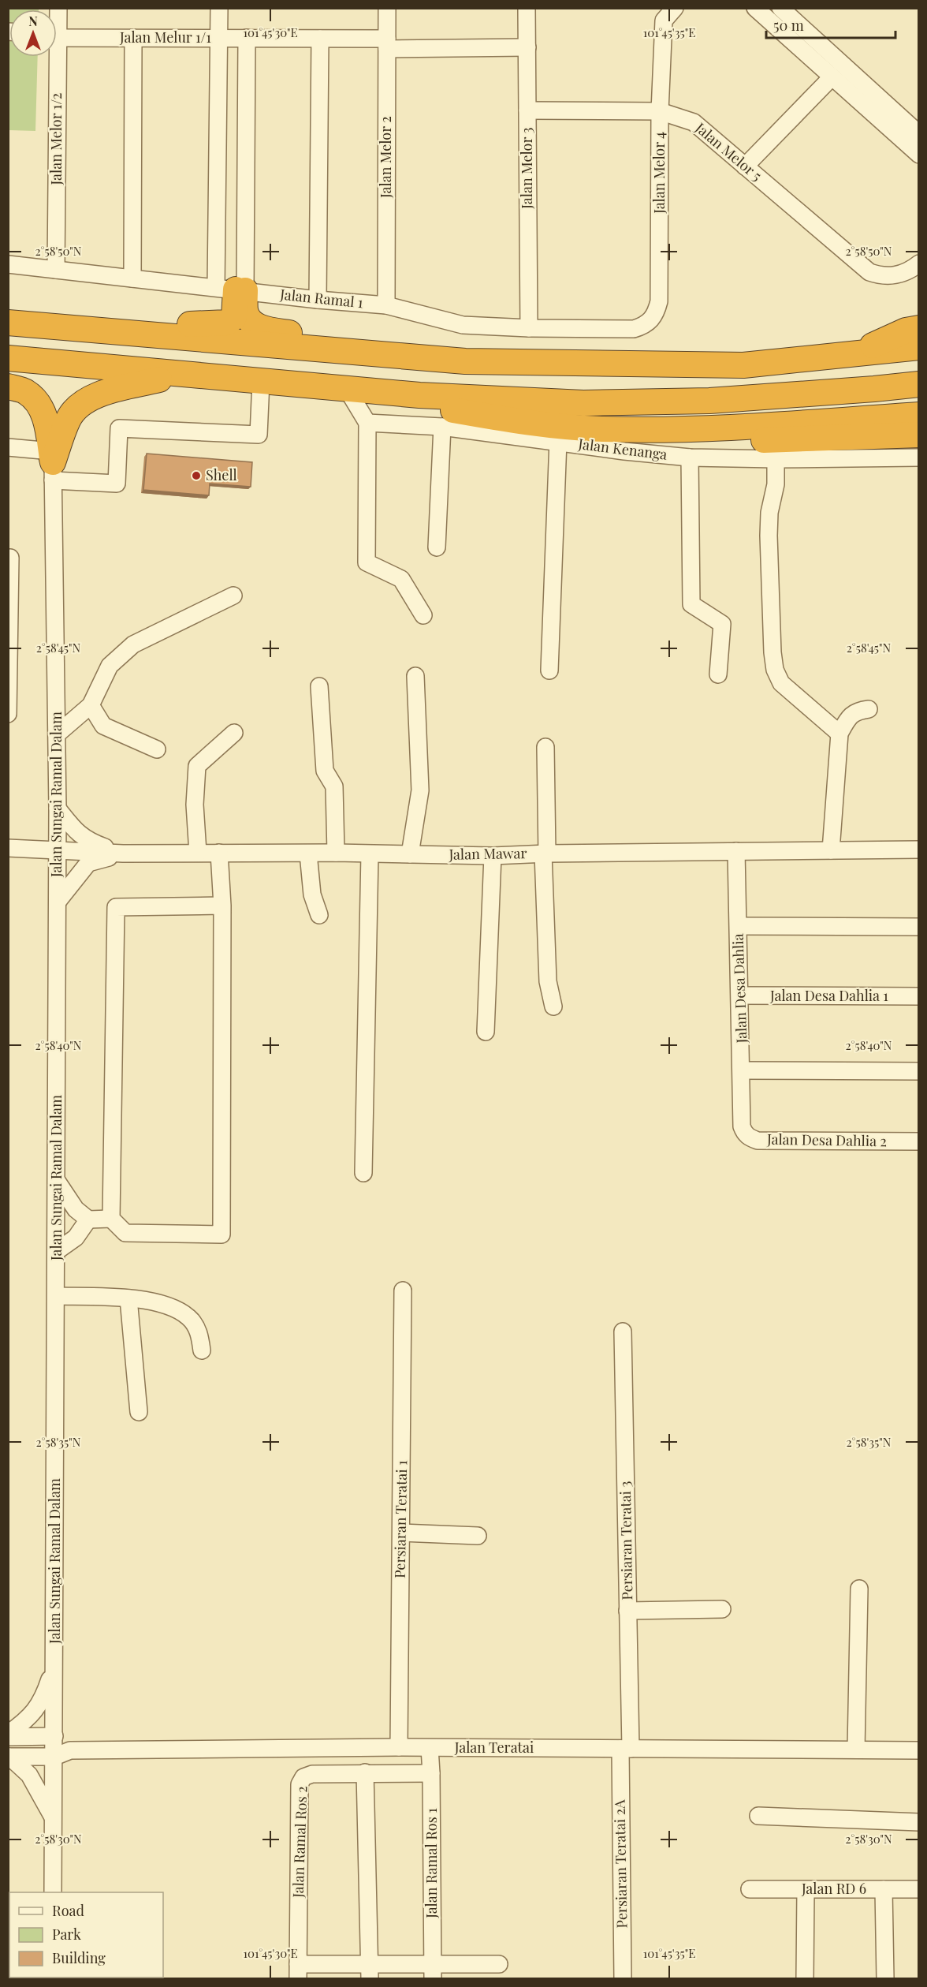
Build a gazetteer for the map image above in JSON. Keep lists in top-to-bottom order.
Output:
{
  "streets": {
    "street": [
      "Jalan Melur 1/1",
      "Jalan Melor 1/2",
      "Jalan Melor 5",
      "Jalan Melor 2",
      "Jalan Melor 3",
      "Jalan Melor 4",
      "Jalan Ramal 1",
      "Jalan Kenanga",
      "Jalan Sungai Ramal Dalam",
      "Jalan Mawar",
      "Jalan Desa Dahlia",
      "Jalan Desa Dahlia 1",
      "Jalan Desa Dahlia 2",
      "Persiaran Teratai 1",
      "Persiaran Teratai 3",
      "Jalan Teratai",
      "Jalan Ramal Ros 2",
      "Jalan Ramal Ros 1",
      "Persiaran Teratai 2A",
      "Jalan RD 6"
    ]
  },
  "crossings": [
    ["Jalan Melur 1/1", "Jalan Melor 2"],
    ["Jalan Melur 1/1", "Jalan Melor 3"],
    ["Jalan Melor 1/2", "Jalan Ramal 1"],
    ["Jalan Melor 5", "Jalan Melor 3"],
    ["Jalan Melor 5", "Jalan Melor 4"],
    ["Jalan Melor 2", "Jalan Ramal 1"],
    ["Jalan Melor 3", "Jalan Ramal 1"],
    ["Jalan Melor 4", "Jalan Ramal 1"],
    ["Jalan Sungai Ramal Dalam", "Jalan Mawar"],
    ["Jalan Mawar", "Jalan Desa Dahlia"],
    ["Jalan Desa Dahlia", "Jalan Desa Dahlia 1"],
    ["Jalan Desa Dahlia", "Jalan Desa Dahlia 2"],
    ["Persiaran Teratai 1", "Jalan Teratai"],
    ["Persiaran Teratai 3", "Jalan Teratai"],
    ["Persiaran Teratai 3", "Persiaran Teratai 2A"],
    ["Jalan Teratai", "Jalan Ramal Ros 1"],
    ["Jalan Teratai", "Persiaran Teratai 2A"],
    ["Jalan Ramal Ros 2", "Jalan Ramal Ros 1"]
  ],
  "places": ["Shell"],
  "legend": ["Road", "Park", "Building"],
  "scale_bar": "50 m",
  "north": "top",
  "coordinates": [
    "101°45'30\"E",
    "101°45'35\"E",
    "2°58'50\"N",
    "2°58'45\"N",
    "2°58'40\"N",
    "2°58'35\"N",
    "2°58'30\"N"
  ]
}
